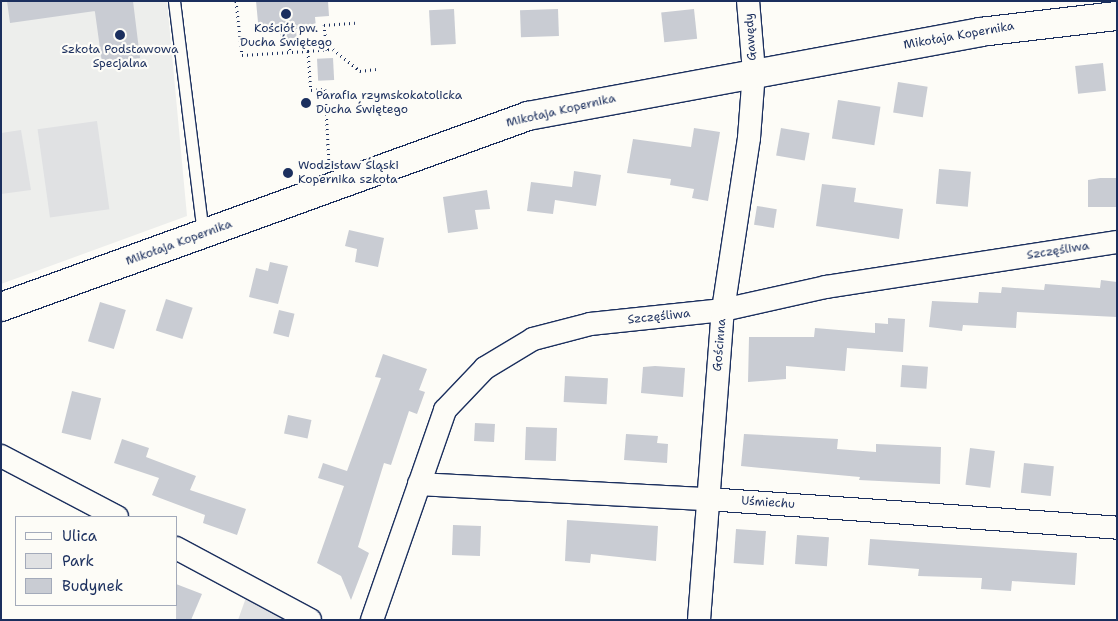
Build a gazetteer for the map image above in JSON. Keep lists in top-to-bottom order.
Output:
{
  "streets": {
    "street": [
      "Mikołaja Kopernika",
      "Gawędy",
      "Szczęśliwa",
      "Gościnna",
      "Uśmiechu"
    ]
  },
  "crossings": [
    ["Mikołaja Kopernika", "Gawędy"],
    ["Mikołaja Kopernika", "Gościnna"],
    ["Gawędy", "Gościnna"],
    ["Szczęśliwa", "Gościnna"],
    ["Szczęśliwa", "Uśmiechu"],
    ["Gościnna", "Uśmiechu"]
  ],
  "places": [
    "Kościół pw. Ducha Świętego",
    "Szkoła Podstawowa Specjalna",
    "Parafia rzymskokatolicka Ducha Świętego",
    "Wodzisław Śląski Kopernika szkoła"
  ],
  "legend": ["Ulica", "Park", "Budynek"]
}
